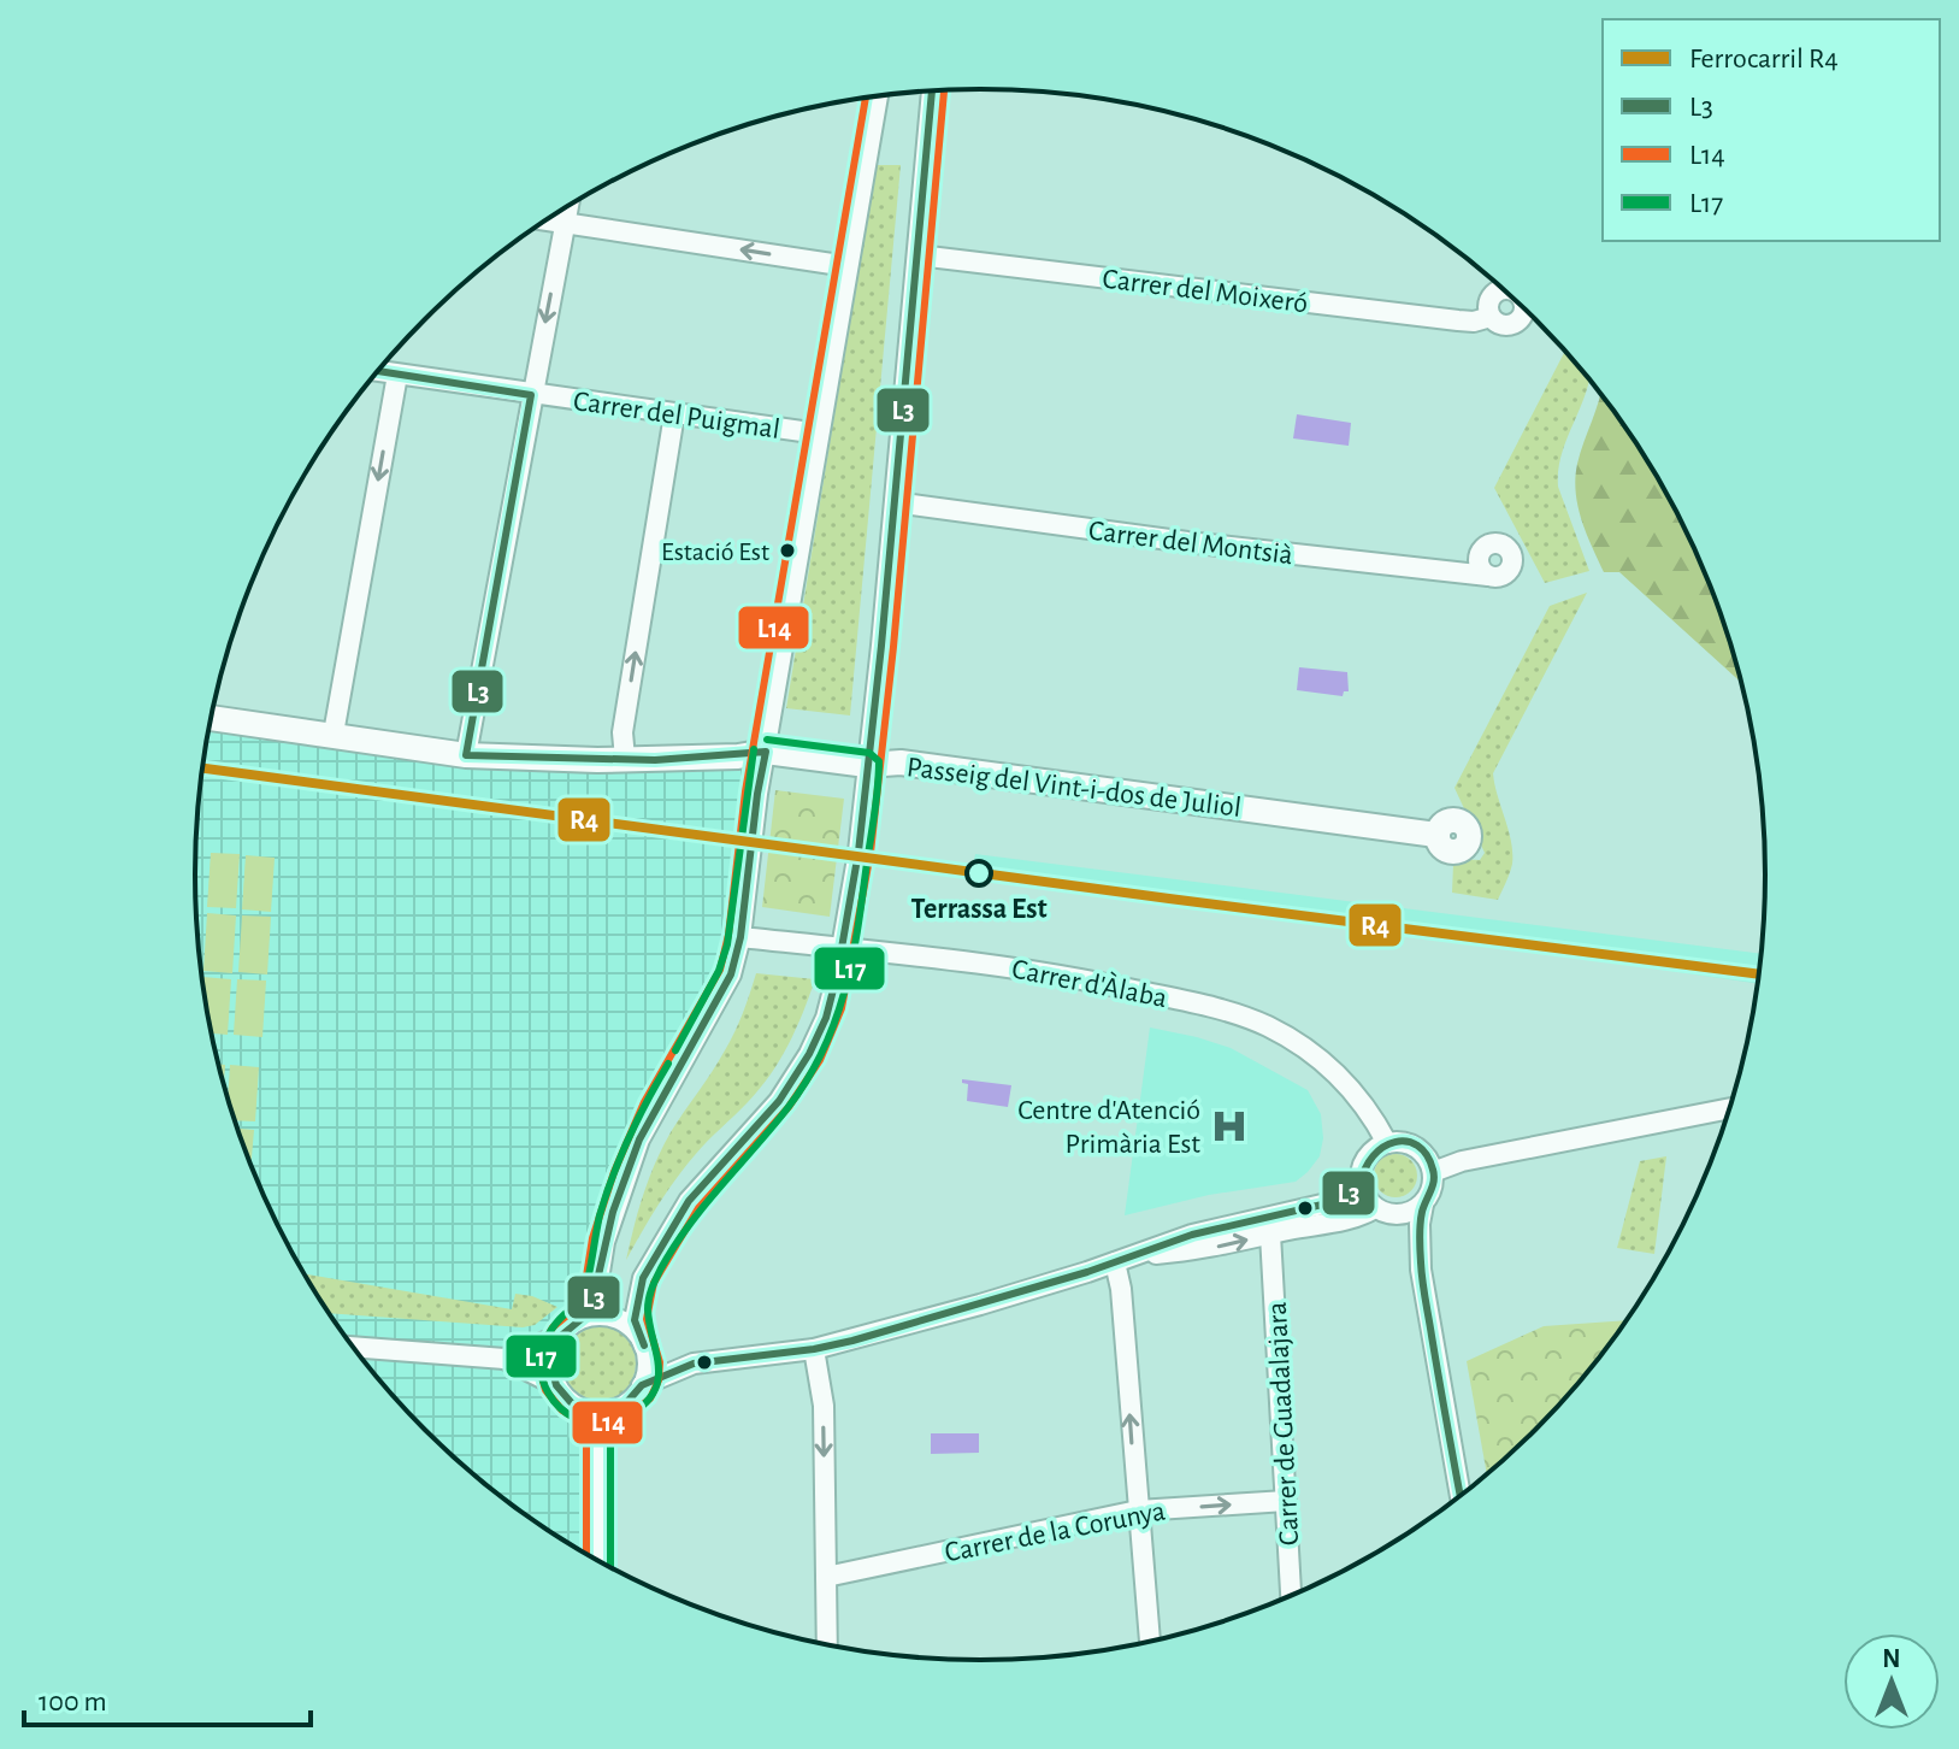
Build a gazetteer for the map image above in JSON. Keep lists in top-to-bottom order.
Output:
{
  "streets": {
    "street": [
      "Carrer del Moixeró",
      "Carrer del Puigmal",
      "Carrer del Montsià",
      "Passeig del Vint-i-dos de Juliol",
      "Carrer d'Àlaba",
      "Carrer de Guadalajara",
      "Carrer de la Corunya"
    ]
  },
  "crossings": [
    ["Carrer de Guadalajara", "Carrer de la Corunya"]
  ],
  "places": {
    "other": ["Estació Est", "Terrassa Est"],
    "hospital": ["Centre d'Atenció Primària Est"]
  },
  "lines": [
    "transit line L14",
    "transit line L3",
    "transit line L17",
    "rail line R4"
  ],
  "legend": [
    "Ferrocarril R4",
    "L3",
    "L14",
    "L17"
  ],
  "scale_bar": "100 m",
  "north": "top"
}
